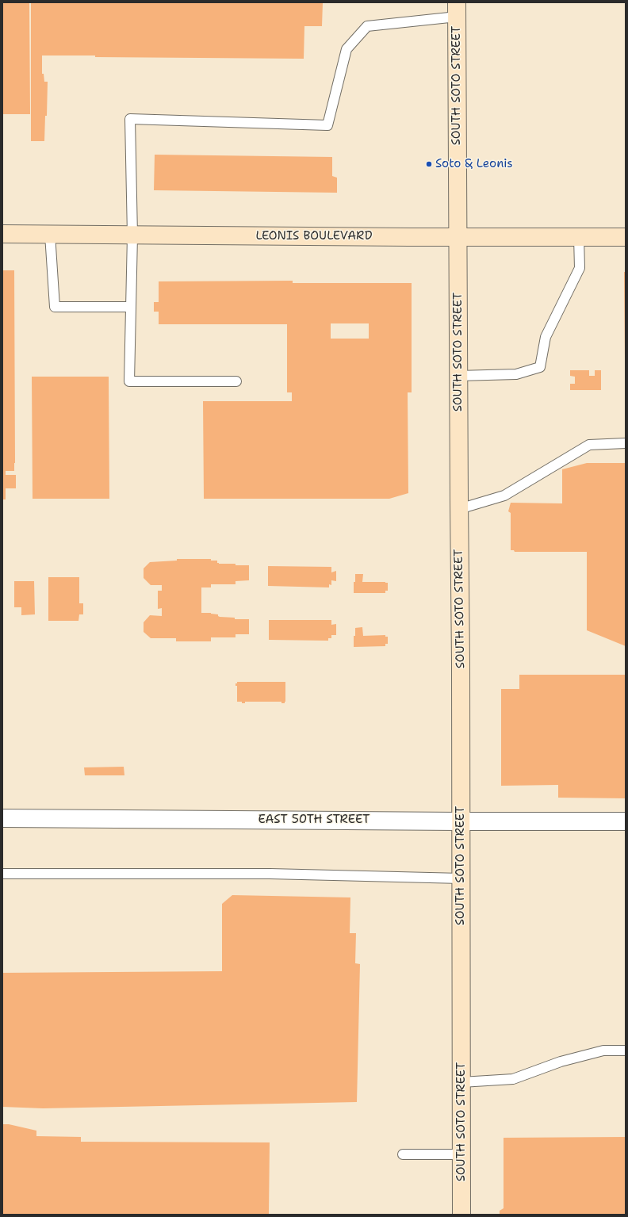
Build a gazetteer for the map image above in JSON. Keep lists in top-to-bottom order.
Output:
{
  "streets": {
    "main road": ["SOUTH SOTO STREET", "LEONIS BOULEVARD"],
    "street": ["EAST 50TH STREET"]
  },
  "crossings": [
    ["SOUTH SOTO STREET", "LEONIS BOULEVARD"],
    ["SOUTH SOTO STREET", "EAST 50TH STREET"]
  ],
  "places": ["Soto & Leonis"]
}
